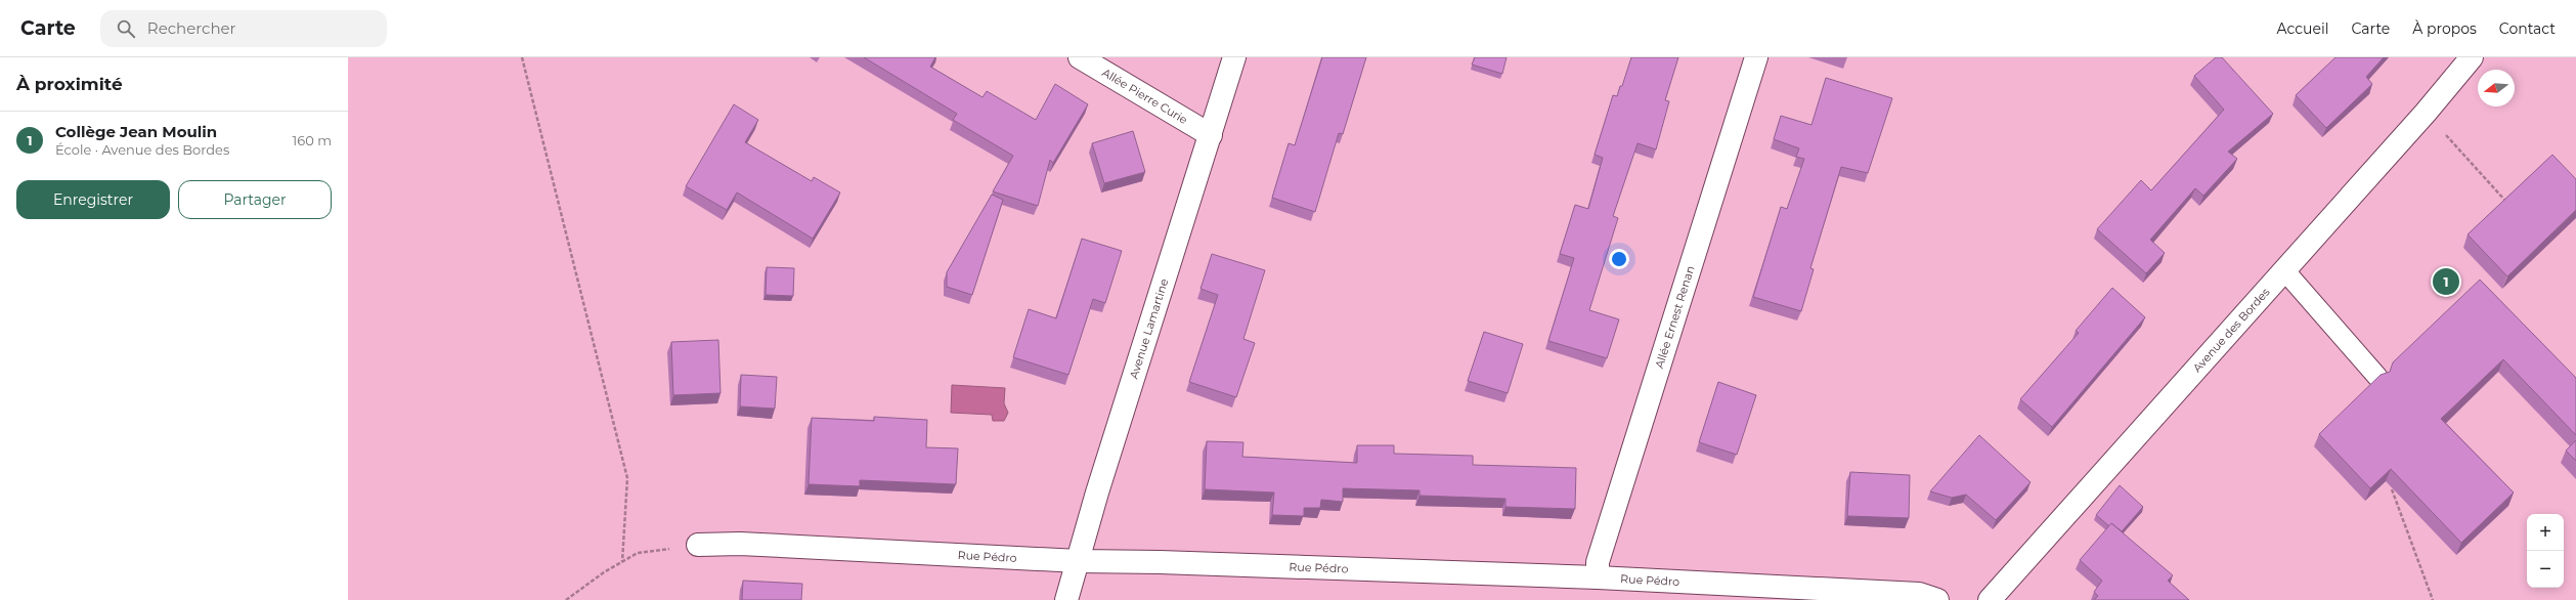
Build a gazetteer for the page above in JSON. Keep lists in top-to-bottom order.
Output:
{
  "streets": {
    "street": [
      "Allée Pierre Curie",
      "Allée Ernest Renan",
      "Avenue Lamartine",
      "Avenue des Bordes",
      "Rue Pédro"
    ]
  },
  "crossings": [
    ["Allée Pierre Curie", "Avenue Lamartine"],
    ["Allée Ernest Renan", "Rue Pédro"],
    ["Avenue Lamartine", "Rue Pédro"]
  ],
  "north": "left",
  "page": {
    "header": "Carte",
    "search": "Rechercher",
    "nav": [
      "Accueil",
      "Carte",
      "À propos",
      "Contact"
    ],
    "heading": "À proximité",
    "list": [
      {
        "mark": "1",
        "name": "Collège Jean Moulin",
        "note": "École · Avenue des Bordes",
        "value": "160 m"
      }
    ],
    "buttons": ["Enregistrer", "Partager"],
    "pins": "1",
    "map_buttons": ["+", "−"]
  }
}
